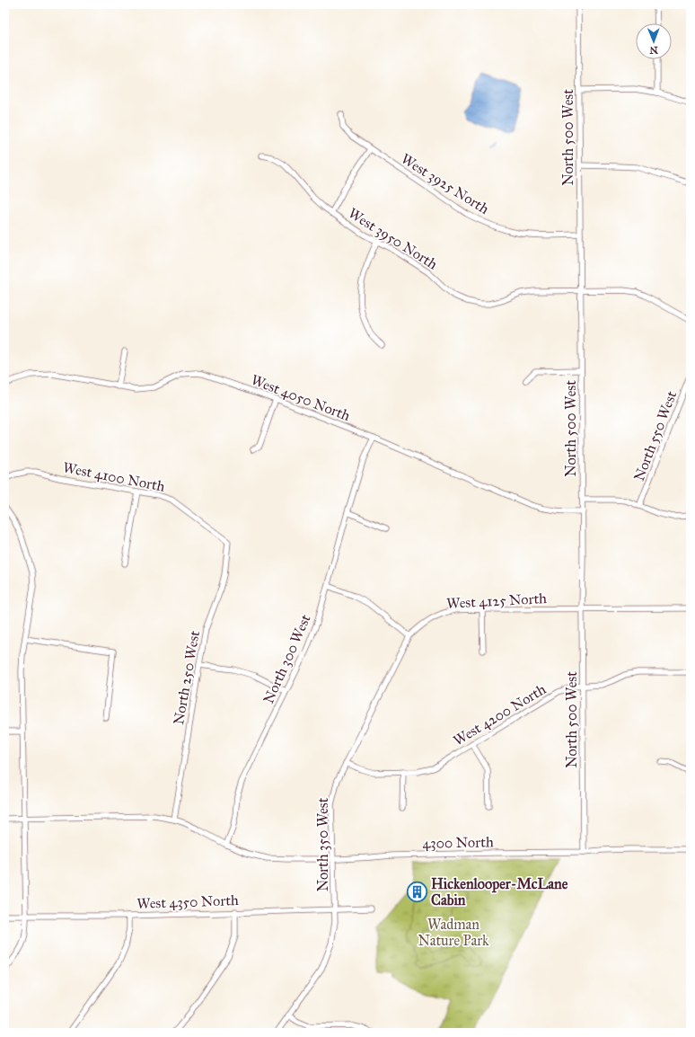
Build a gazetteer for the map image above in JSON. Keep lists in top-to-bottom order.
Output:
{
  "streets": {
    "street": [
      "North 500 West",
      "West 3925 North",
      "West 3950 North",
      "West 4050 North",
      "North 550 West",
      "West 4100 North",
      "West 4125 North",
      "North 300 West",
      "North 250 West",
      "West 4200 North",
      "4300 North",
      "North 350 West",
      "West 4350 North"
    ]
  },
  "crossings": [
    ["North 500 West", "West 3925 North"],
    ["North 500 West", "West 3950 North"],
    ["North 500 West", "West 4050 North"],
    ["North 500 West", "West 4125 North"],
    ["North 500 West", "West 4200 North"],
    ["North 500 West", "4300 North"],
    ["West 4050 North", "North 300 West"],
    ["West 4100 North", "North 250 West"],
    ["West 4125 North", "North 350 West"],
    ["North 300 West", "4300 North"],
    ["North 250 West", "4300 North"],
    ["West 4200 North", "North 350 West"],
    ["4300 North", "North 350 West"],
    ["North 350 West", "West 4350 North"]
  ],
  "parks": ["Wadman Nature Park"],
  "places": {
    "building": ["Hickenlooper-McLane Cabin"]
  },
  "north": "bottom"
}
